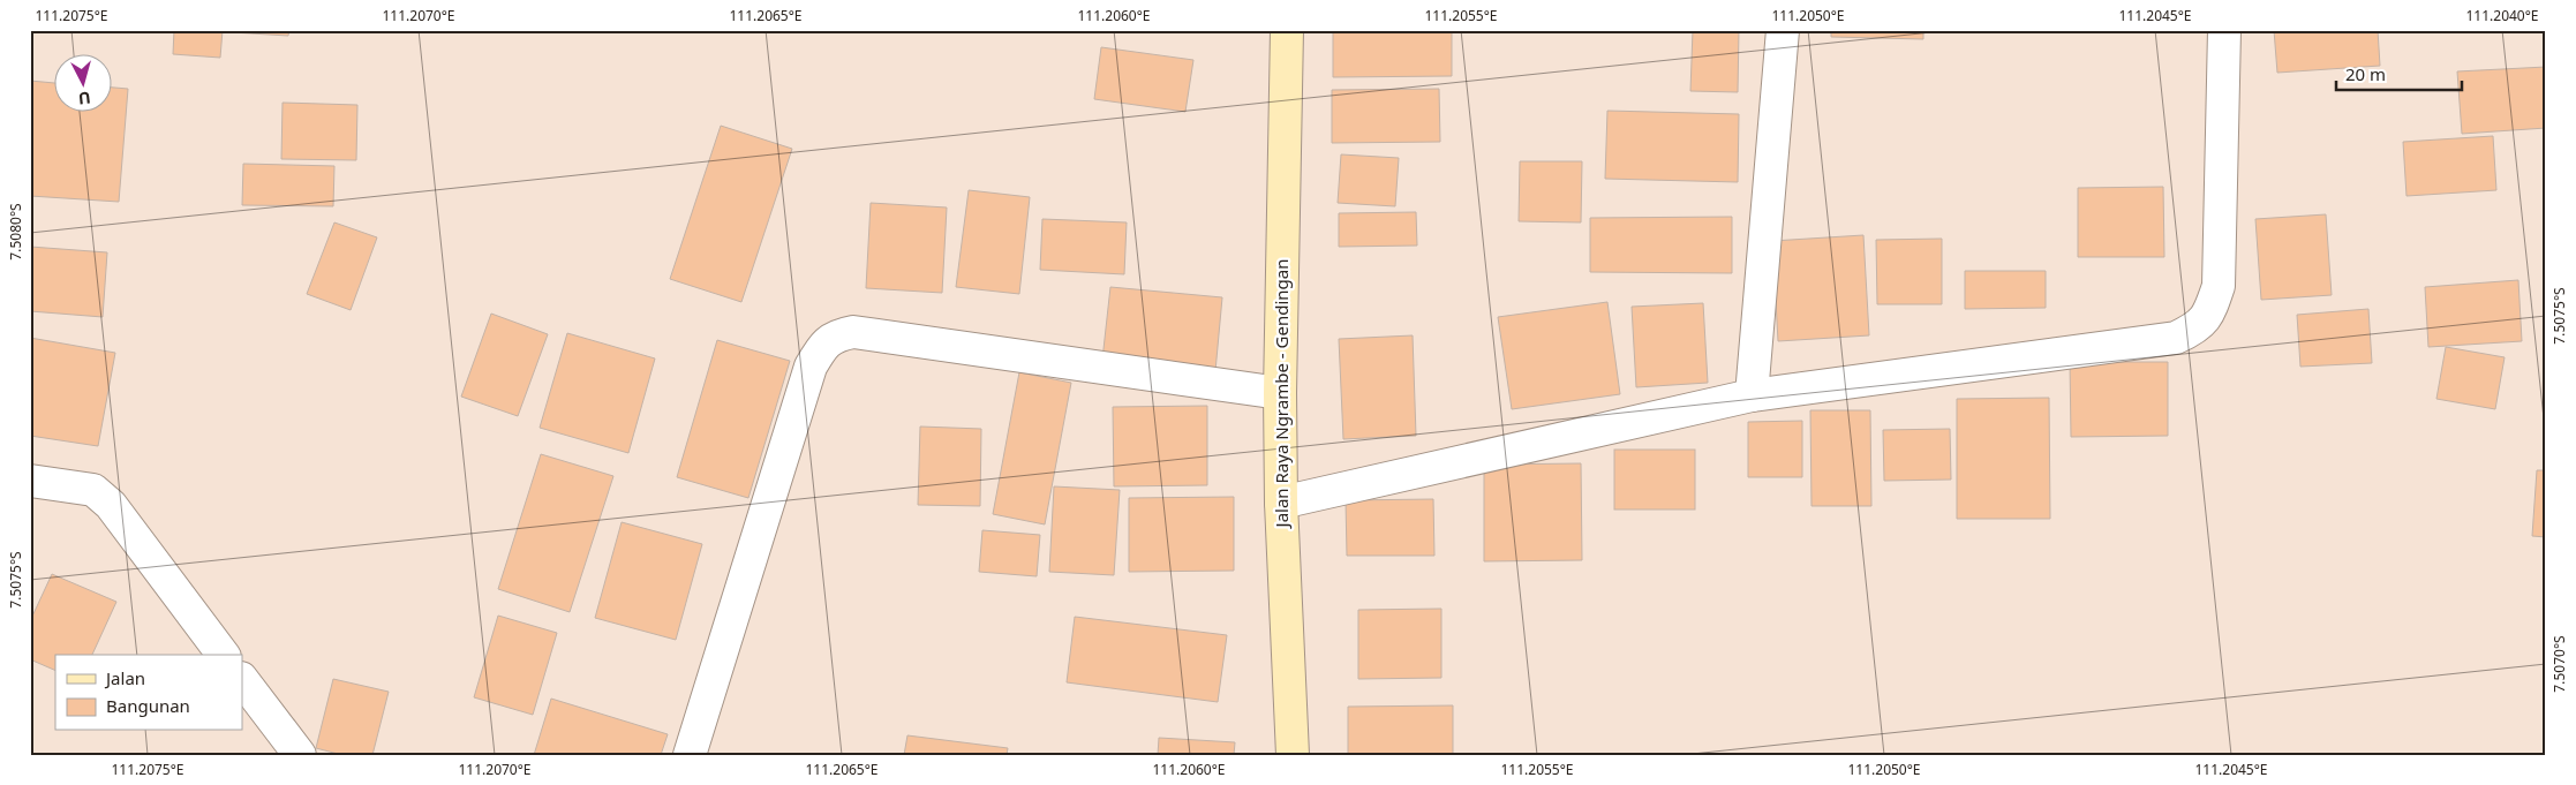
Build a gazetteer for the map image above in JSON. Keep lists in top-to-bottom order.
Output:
{
  "streets": {
    "main road": ["Jalan Raya Ngrambe - Gendingan"]
  },
  "legend": ["Jalan", "Bangunan"],
  "scale_bar": "20 m",
  "north": "bottom",
  "coordinates": [
    "111.2075°E",
    "111.2070°E",
    "111.2065°E",
    "111.2060°E",
    "111.2055°E",
    "111.2050°E",
    "111.2045°E",
    "111.2040°E",
    "7.5080°S",
    "7.5075°S",
    "7.5070°S"
  ]
}
